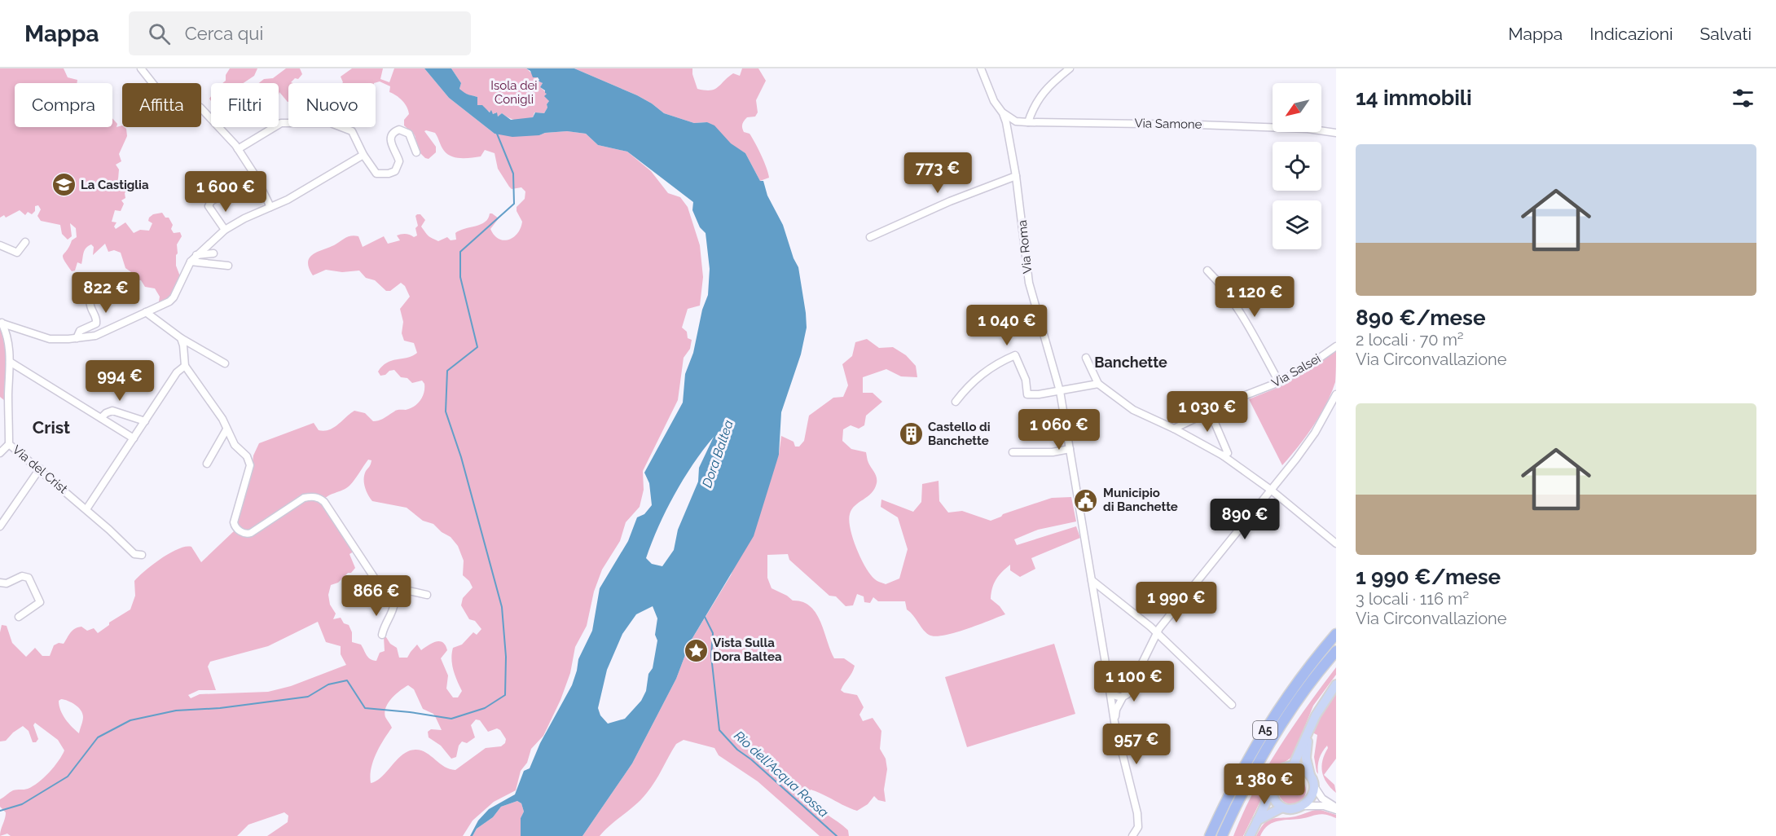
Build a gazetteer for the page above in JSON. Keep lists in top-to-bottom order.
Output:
{
  "streets": {
    "highway": ["A5"],
    "street": [
      "Via Samone",
      "Via Roma",
      "Via Salsei",
      "Via del Crist"
    ]
  },
  "crossings": [
    ["Via Samone", "Via Roma"]
  ],
  "districts": ["Banchette", "Crist"],
  "water": ["Dora Baltea", "Rio dell'Acqua Rossa"],
  "parks": ["Isola dei Conigli"],
  "places": {
    "school or university": ["La Castiglia"],
    "building": ["Castello di Banchette"],
    "public building": ["Municipio di Banchette"],
    "place": ["Vista Sulla Dora Baltea"]
  },
  "north": "bottom left",
  "page": {
    "header": "Mappa",
    "search": "Cerca qui",
    "nav": ["Mappa", "Indicazioni", "Salvati"],
    "heading": "14 immobili",
    "chip": [
      "Compra",
      "Affitta",
      "Filtri",
      "Nuovo"
    ],
    "list": [
      {
        "name": "890 €/mese",
        "note": "2 locali · 70 m² · Via Circonvallazione"
      },
      {
        "name": "1 990 €/mese",
        "note": "3 locali · 116 m² · Via Circonvallazione"
      }
    ],
    "price": [
      "773 €",
      "1 600 €",
      "822 €",
      "1 120 €",
      "1 040 €",
      "994 €",
      "1 030 €",
      "1 060 €",
      "890 €",
      "866 €",
      "1 990 €",
      "1 100 €",
      "957 €",
      "1 380 €"
    ]
  }
}
